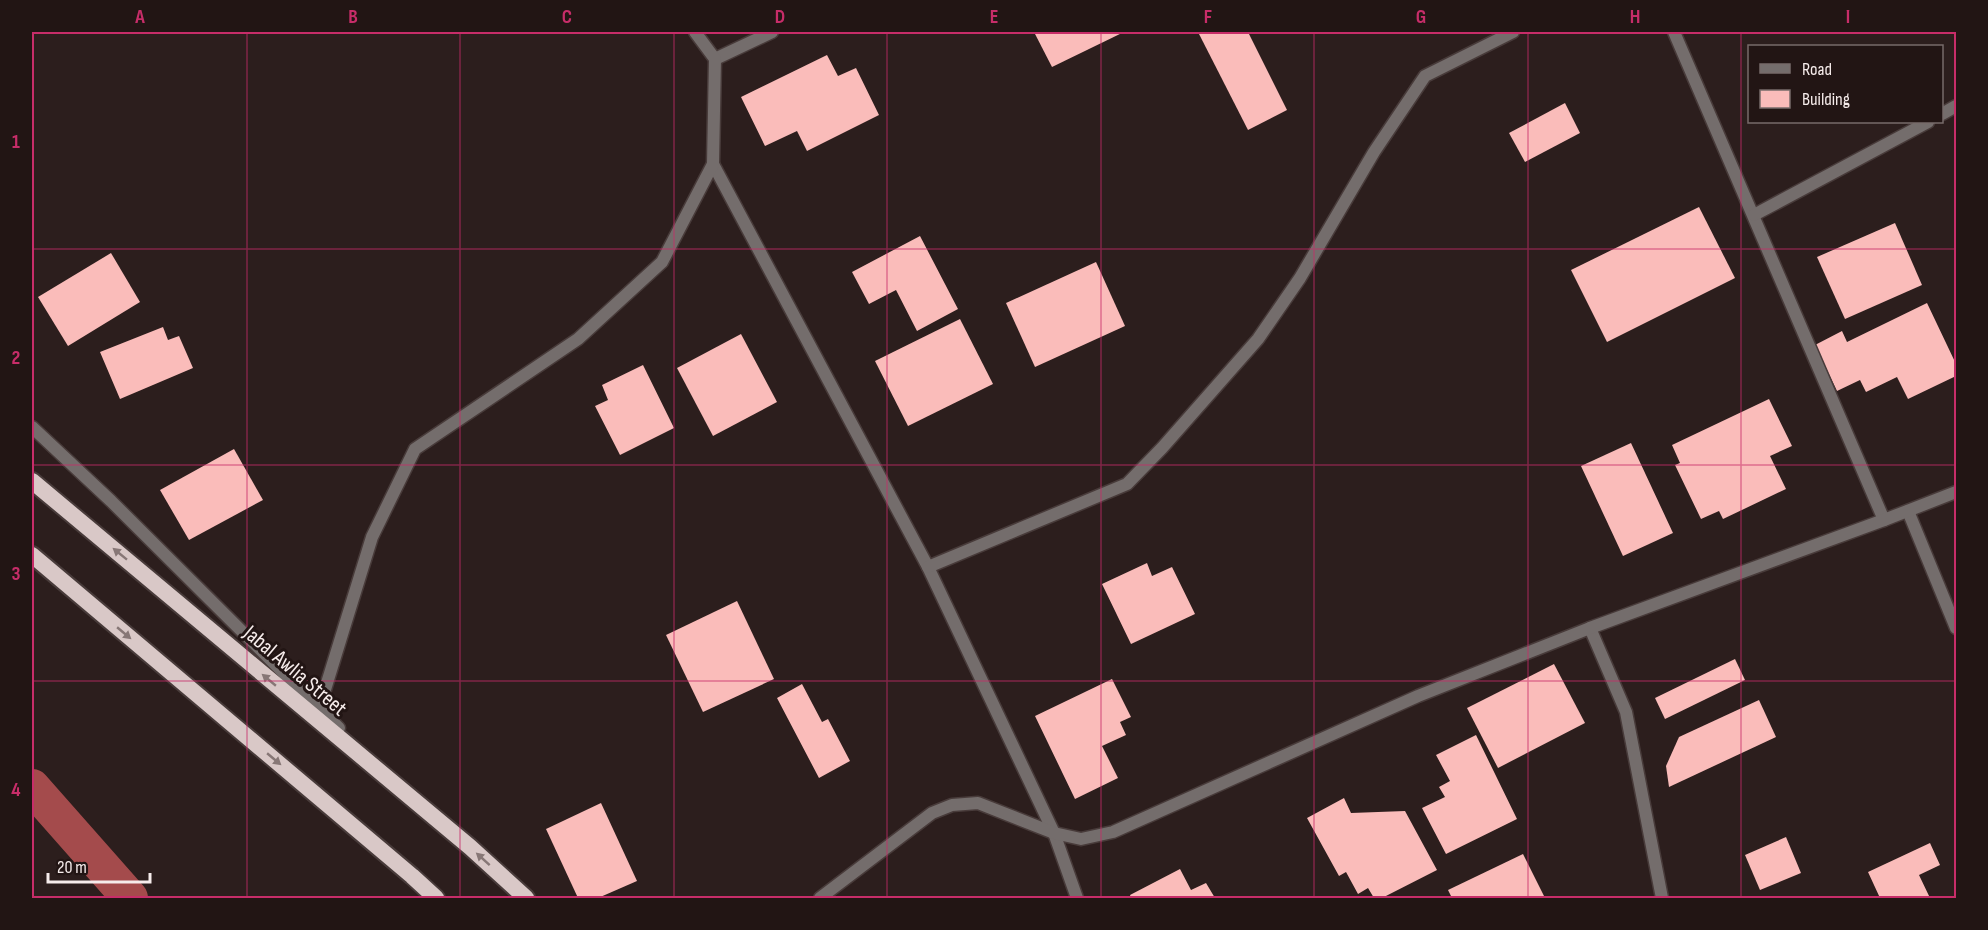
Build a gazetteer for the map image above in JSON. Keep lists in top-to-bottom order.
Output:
{
  "streets": {
    "highway": ["Jabal Awlia Street"]
  },
  "legend": ["Road", "Building"],
  "scale_bar": "20 m",
  "grid": {
    "columns": [
      "A",
      "B",
      "C",
      "D",
      "E",
      "F",
      "G",
      "H",
      "I"
    ],
    "rows": [
      "1",
      "2",
      "3",
      "4"
    ]
  }
}
